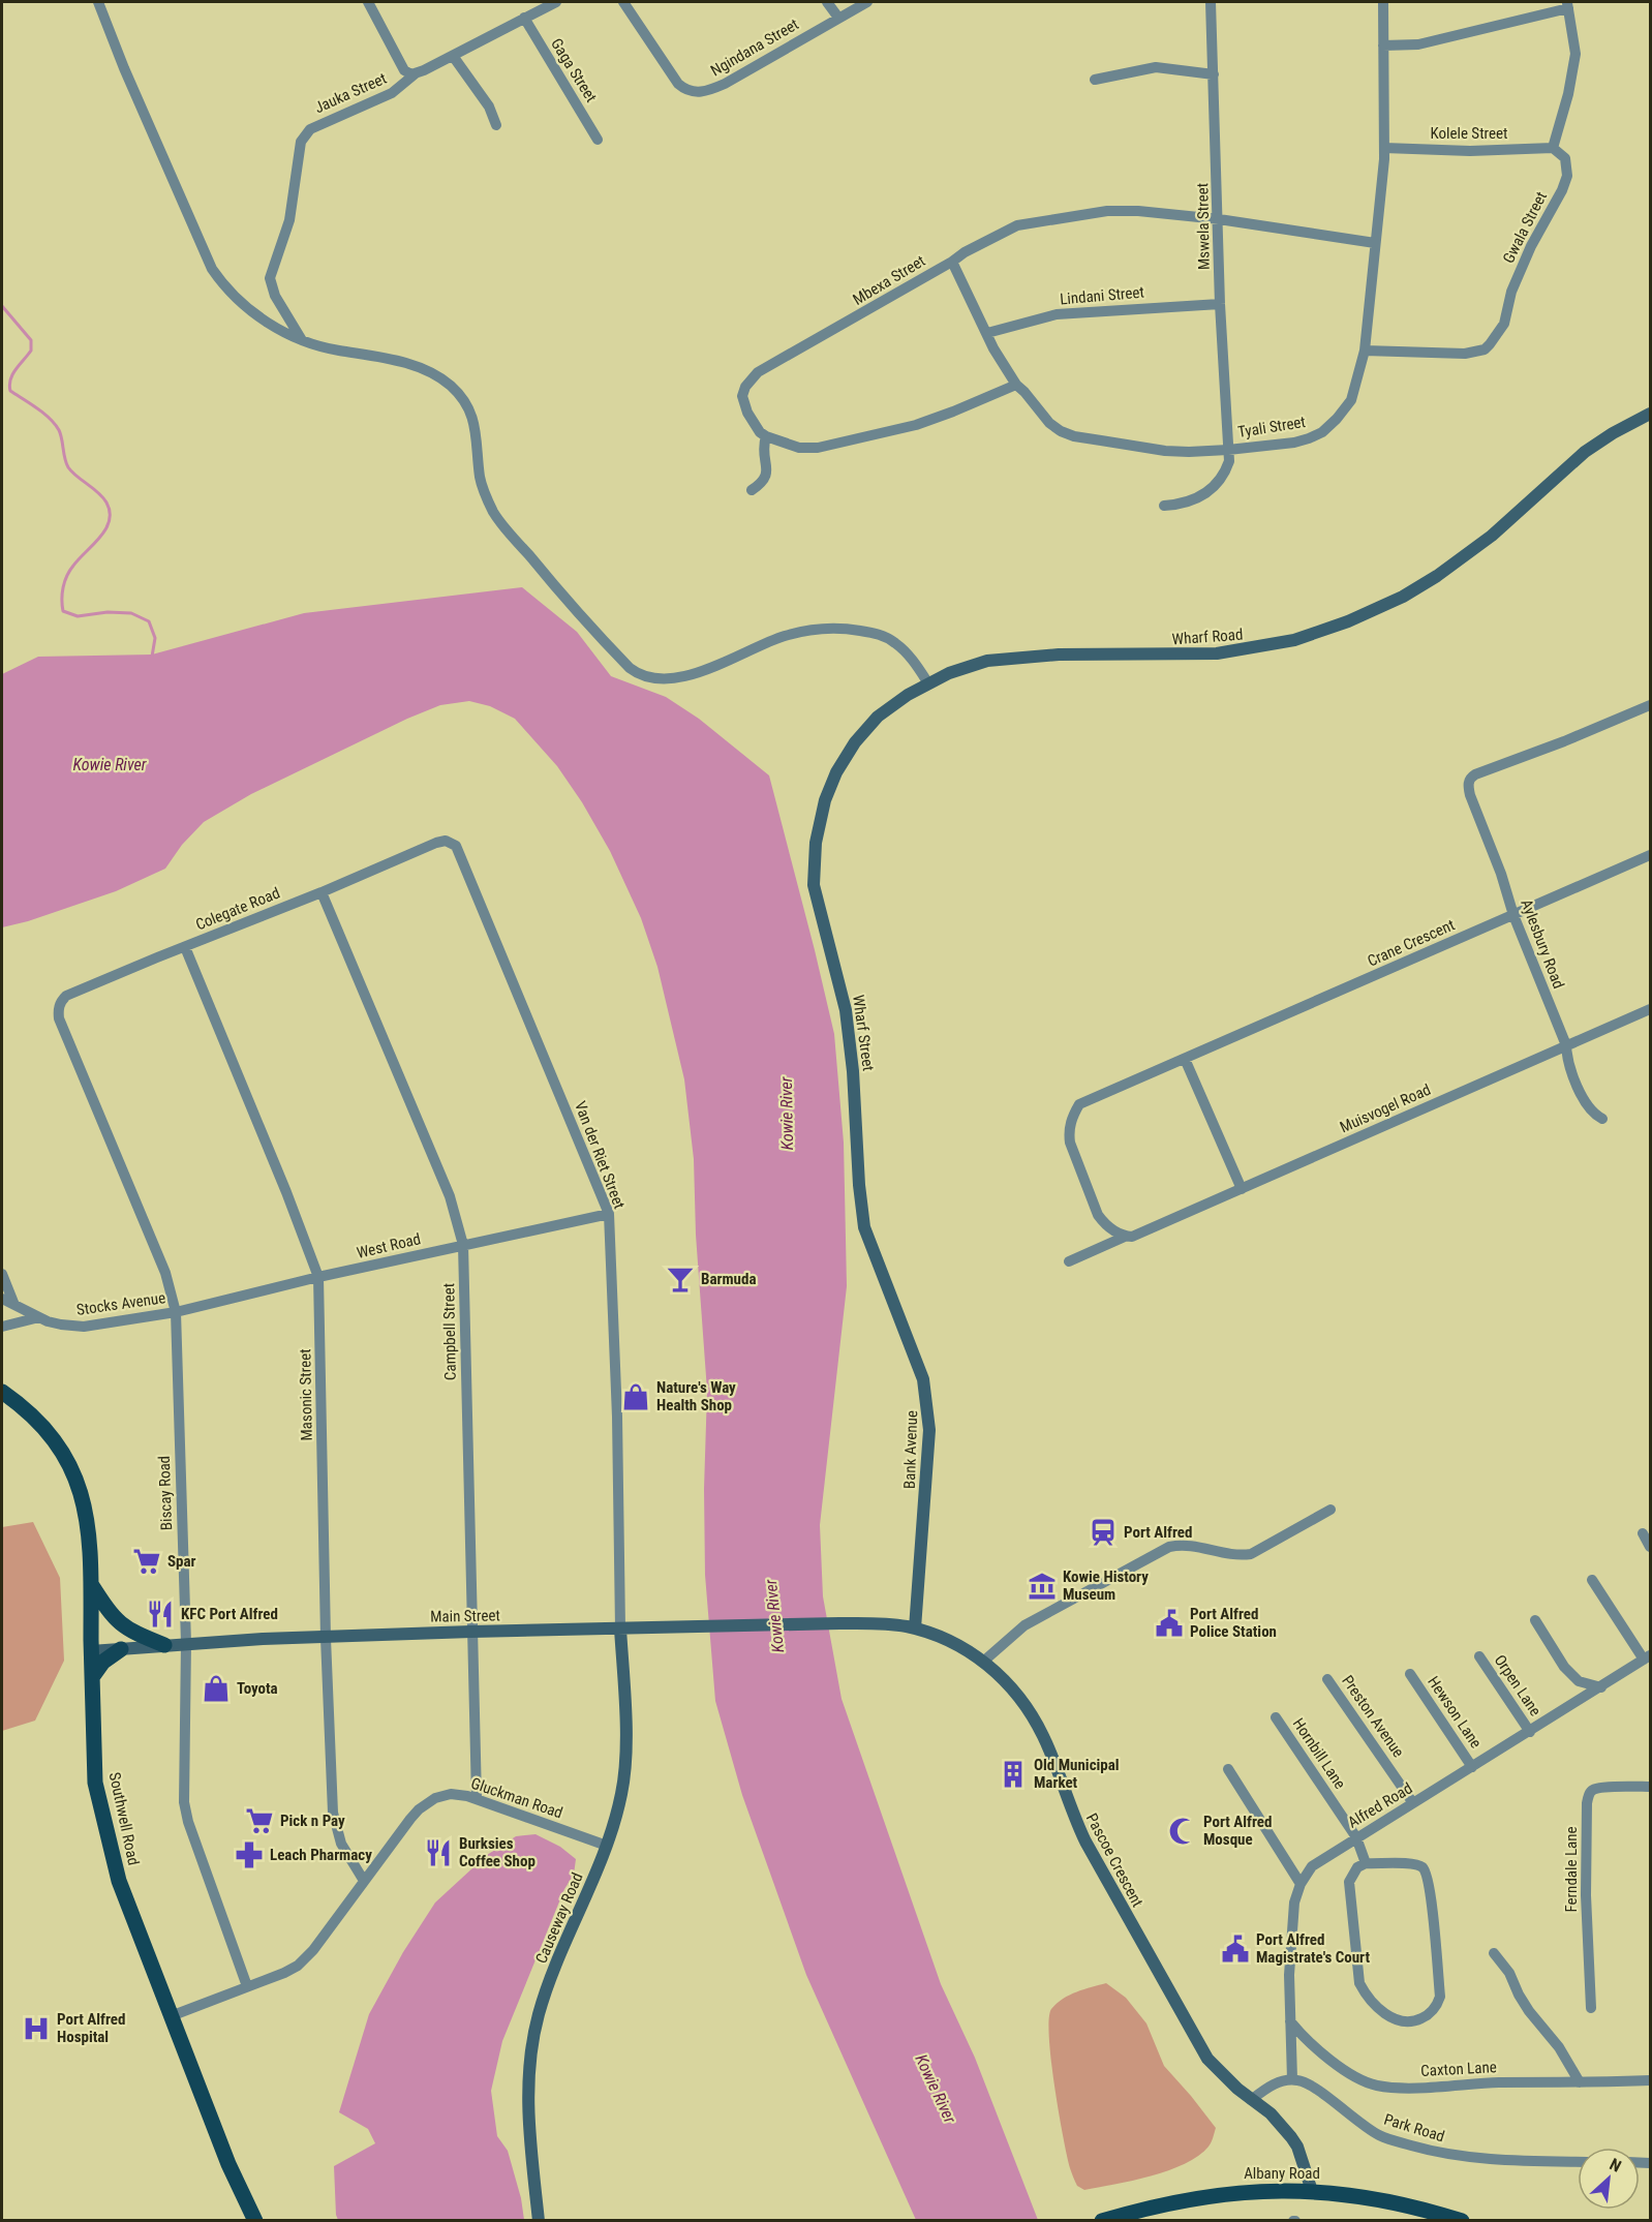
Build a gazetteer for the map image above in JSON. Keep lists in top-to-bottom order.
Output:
{
  "streets": {
    "main road": ["Southwell Road", "Albany Road"],
    "street": [
      "Ngindana Street",
      "Gaga Street",
      "Jauka Street",
      "Kolele Street",
      "Mswela Street",
      "Gwala Street",
      "Mbexa Street",
      "Lindani Street",
      "Tyali Street",
      "Wharf Road",
      "Colegate Road",
      "Crane Crescent",
      "Aylesbury Road",
      "Wharf Street",
      "Muisvogel Road",
      "Van der Riet Street",
      "West Road",
      "Stocks Avenue",
      "Campbell Street",
      "Masonic Street",
      "Bank Avenue",
      "Biscay Road",
      "Main Street",
      "Orpen Lane",
      "Hewson Lane",
      "Preston Avenue",
      "Hornbill Lane",
      "Gluckman Road",
      "Alfred Road",
      "Pascoe Crescent",
      "Ferndale Lane",
      "Causeway Road",
      "Caxton Lane",
      "Park Road"
    ]
  },
  "crossings": [
    ["Gaga Street", "Jauka Street"],
    ["Kolele Street", "Gwala Street"],
    ["Kolele Street", "Tyali Street"],
    ["Mswela Street", "Mbexa Street"],
    ["Mswela Street", "Lindani Street"],
    ["Mswela Street", "Tyali Street"],
    ["Gwala Street", "Tyali Street"],
    ["Mbexa Street", "Tyali Street"],
    ["Lindani Street", "Tyali Street"],
    ["Wharf Road", "Wharf Street"],
    ["Colegate Road", "Van der Riet Street"],
    ["Colegate Road", "Campbell Street"],
    ["Colegate Road", "Masonic Street"],
    ["Colegate Road", "Biscay Road"],
    ["Crane Crescent", "Aylesbury Road"],
    ["Crane Crescent", "Muisvogel Road"],
    ["Aylesbury Road", "Muisvogel Road"],
    ["Wharf Street", "Bank Avenue"],
    ["Van der Riet Street", "West Road"],
    ["Van der Riet Street", "Main Street"],
    ["Van der Riet Street", "Causeway Road"],
    ["West Road", "Stocks Avenue"],
    ["West Road", "Campbell Street"],
    ["West Road", "Masonic Street"],
    ["West Road", "Biscay Road"],
    ["Stocks Avenue", "Biscay Road"],
    ["Campbell Street", "Main Street"],
    ["Campbell Street", "Gluckman Road"],
    ["Masonic Street", "Main Street"],
    ["Masonic Street", "Gluckman Road"],
    ["Bank Avenue", "Pascoe Crescent"],
    ["Biscay Road", "Main Street"],
    ["Biscay Road", "Gluckman Road"],
    ["Main Street", "Southwell Road"],
    ["Main Street", "Pascoe Crescent"],
    ["Main Street", "Causeway Road"],
    ["Orpen Lane", "Alfred Road"],
    ["Hewson Lane", "Alfred Road"],
    ["Preston Avenue", "Alfred Road"],
    ["Hornbill Lane", "Alfred Road"],
    ["Gluckman Road", "Southwell Road"],
    ["Gluckman Road", "Causeway Road"],
    ["Alfred Road", "Caxton Lane"],
    ["Alfred Road", "Park Road"],
    ["Pascoe Crescent", "Albany Road"]
  ],
  "water": ["Kowie River"],
  "places": {
    "bar": ["Barmuda"],
    "shop": ["Nature's Way Health Shop", "Toyota"],
    "station": ["Port Alfred"],
    "supermarket": ["Spar", "Pick n Pay"],
    "museum": ["Kowie History Museum"],
    "restaurant": ["KFC Port Alfred", "Burksies Coffee Shop"],
    "public building": ["Port Alfred Police Station", "Port Alfred Magistrate's Court"],
    "building": ["Old Municipal Market"],
    "mosque": ["Port Alfred Mosque"],
    "pharmacy": ["Leach Pharmacy"],
    "hospital": ["Port Alfred Hospital"]
  },
  "north": "top right"
}
